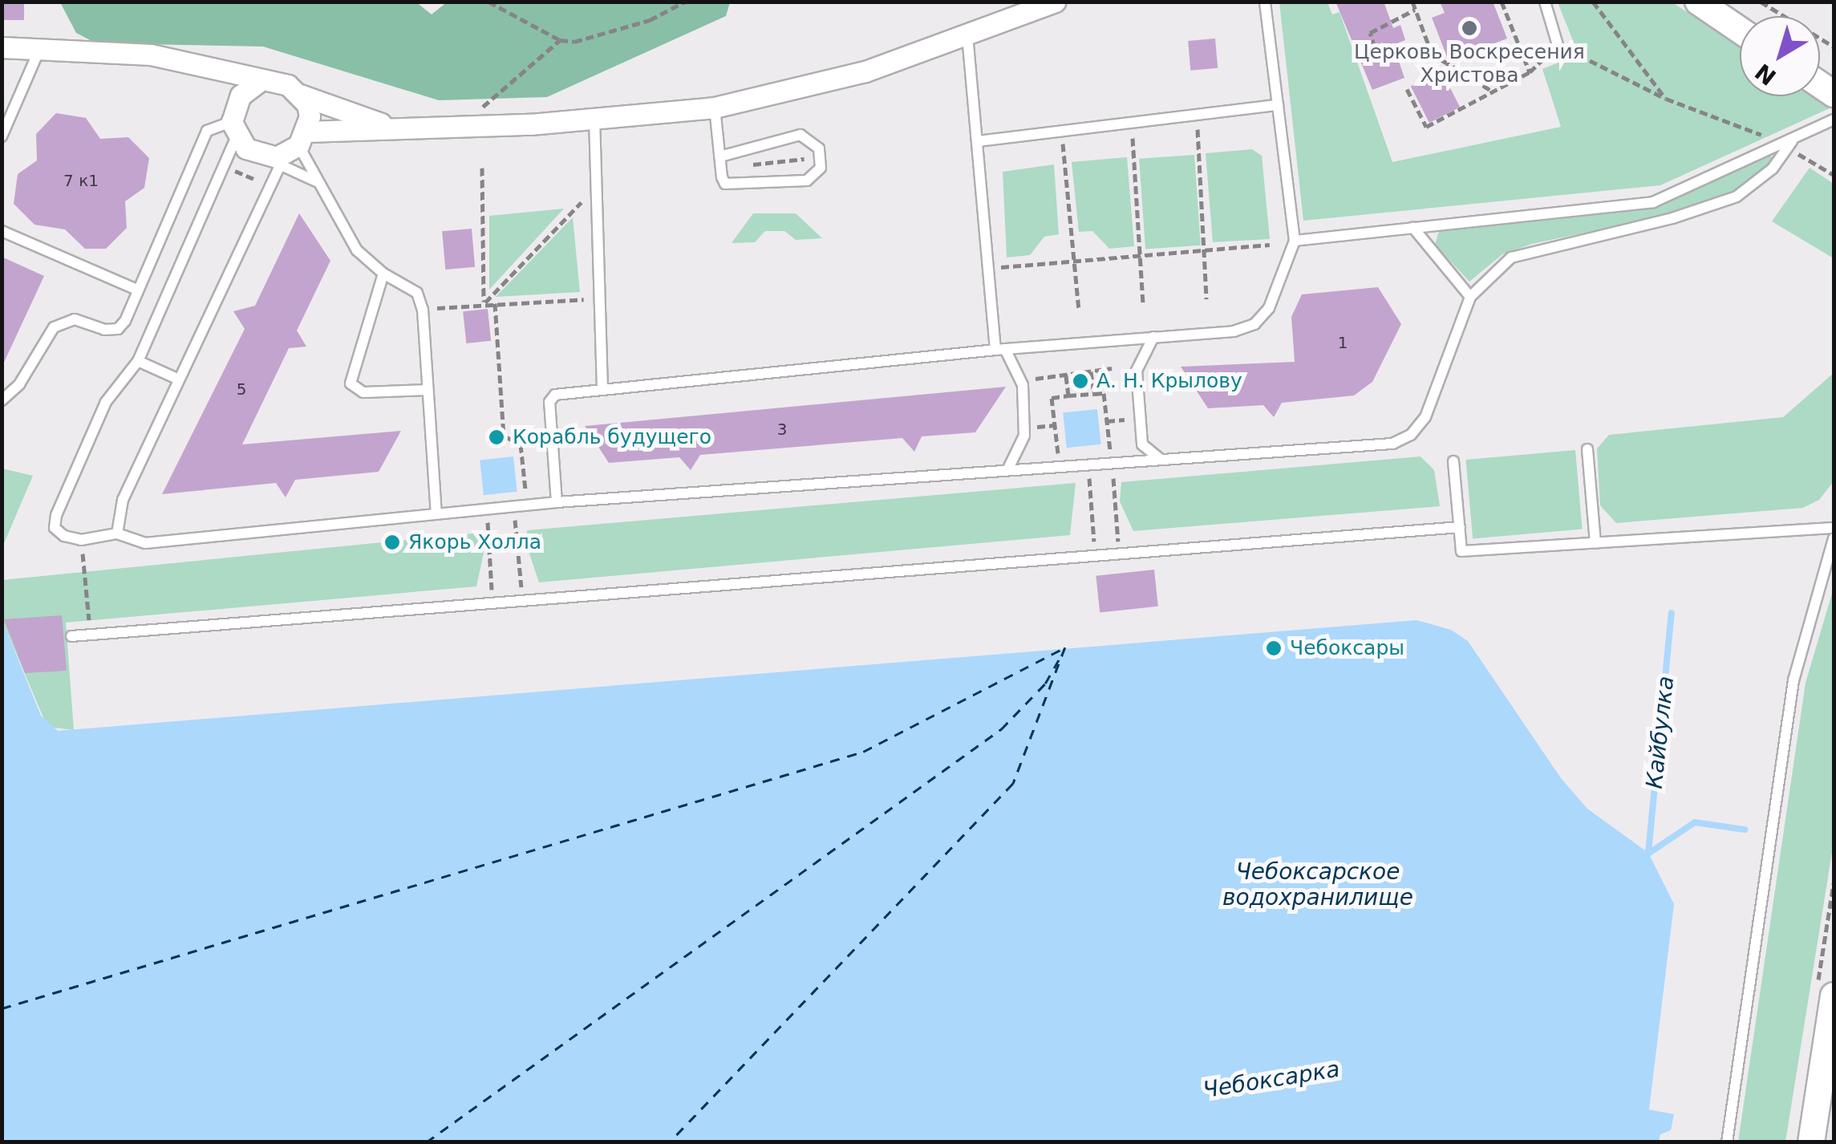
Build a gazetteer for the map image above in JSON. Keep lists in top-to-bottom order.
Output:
{
  "water": ["Кайбулка", "Чебоксарское водохранилище", "Чебоксарка"],
  "places": [
    "Церковь Воскресения Христова",
    "А. Н. Крылову",
    "Корабль будущего",
    "Якорь Холла",
    "Чебоксары"
  ],
  "house_numbers": [
    "7 к1",
    "1",
    "5",
    "3"
  ],
  "north": "bottom left"
}
